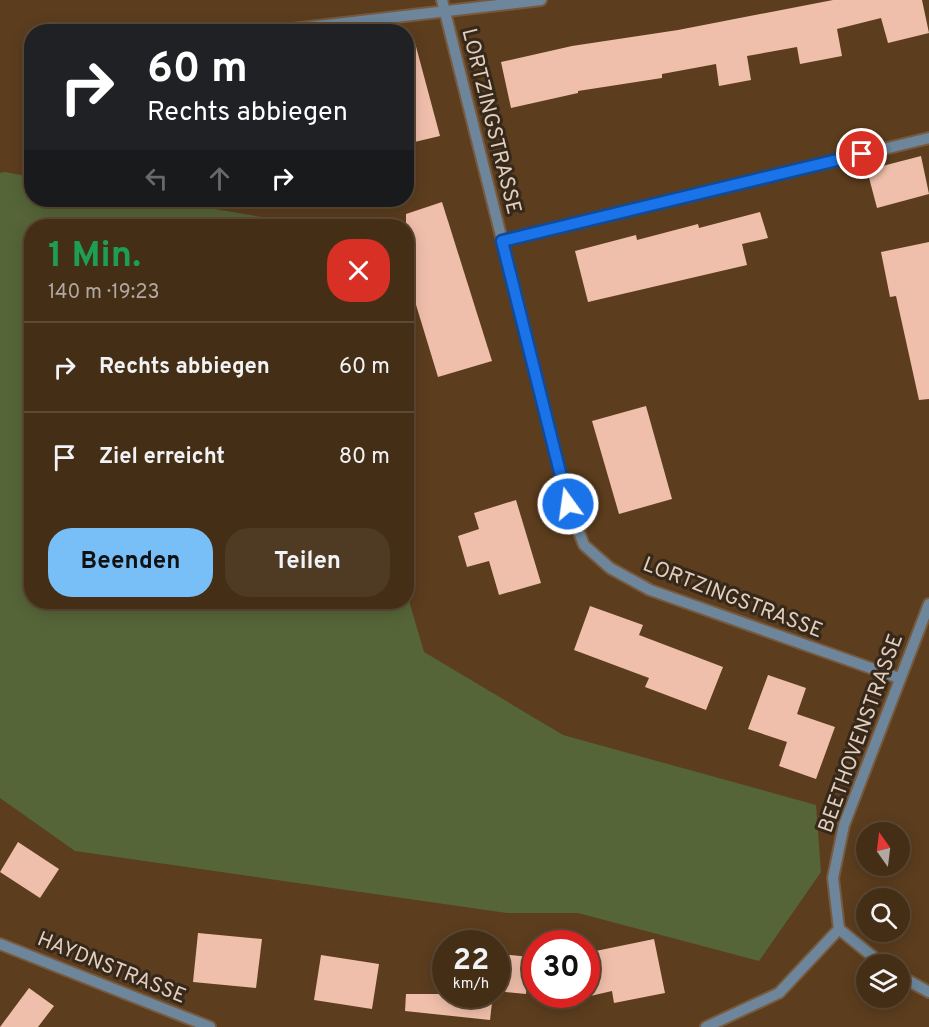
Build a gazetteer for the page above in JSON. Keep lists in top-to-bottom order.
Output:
{
  "streets": {
    "street": ["LORTZINGSTRASSE", "BEETHOVENSTRASSE", "HAYDNSTRASSE"]
  },
  "crossings": [
    ["LORTZINGSTRASSE", "BEETHOVENSTRASSE"]
  ],
  "north": "top",
  "page": {
    "turn": ["60 m", "Rechts abbiegen"],
    "heading": ["1 Min.", "140 m · 19:23"],
    "list": [
      {
        "name": "Rechts abbiegen",
        "value": "60 m"
      },
      {
        "name": "Ziel erreicht",
        "value": "80 m"
      }
    ],
    "buttons": ["Beenden", "Teilen"],
    "speed": "22 km/h",
    "limit": "30"
  }
}
